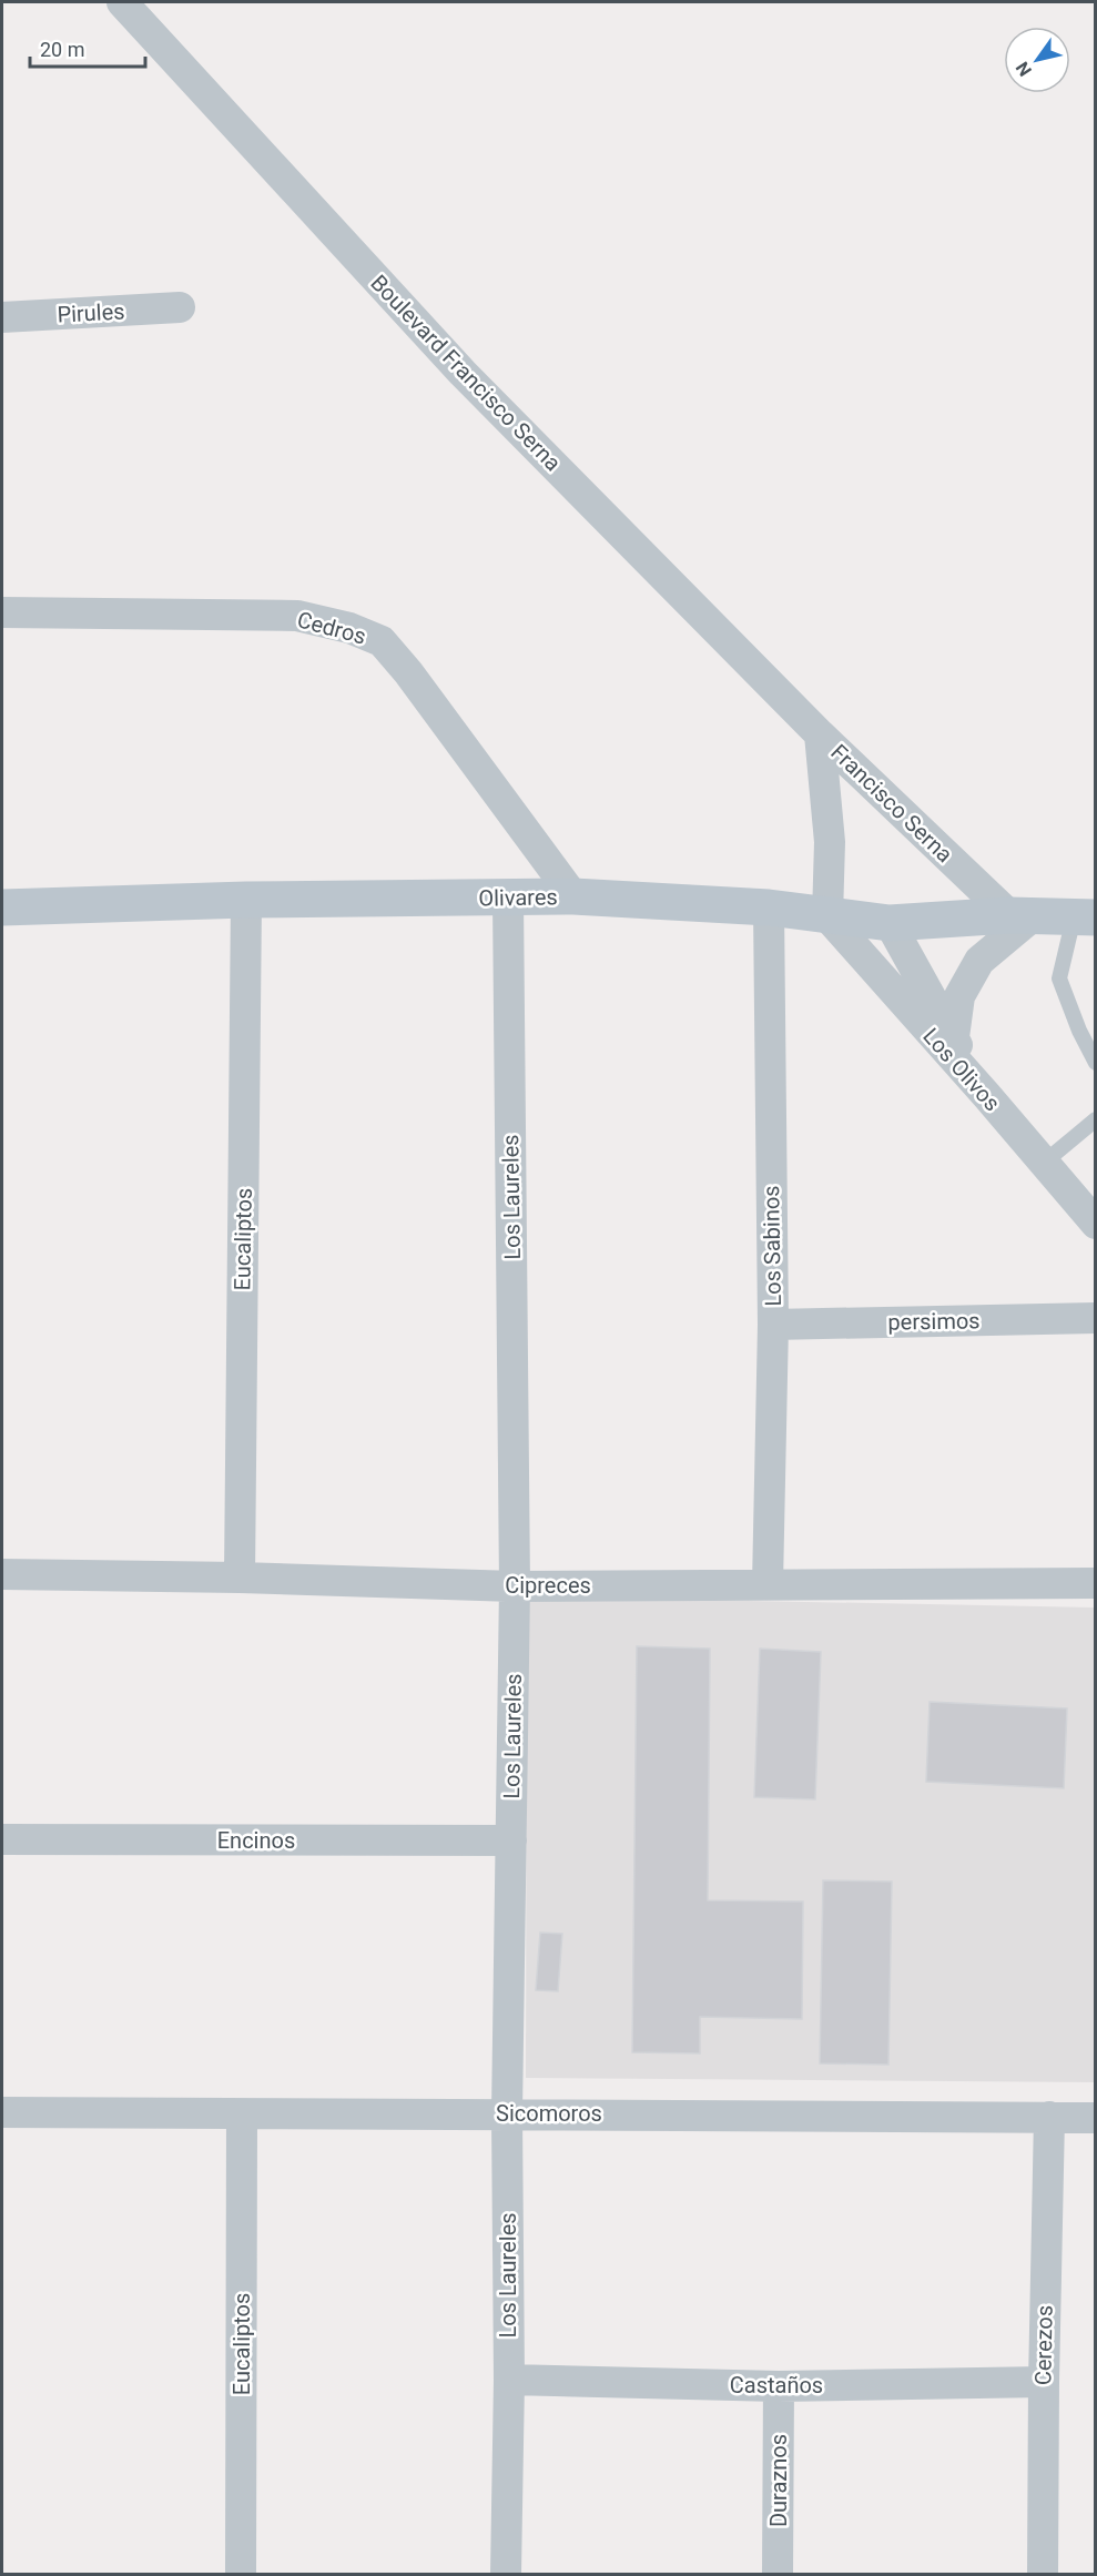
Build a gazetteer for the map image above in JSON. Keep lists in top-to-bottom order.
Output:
{
  "streets": {
    "main road": ["Olivares"],
    "street": [
      "Pirules",
      "Boulevard Francisco Serna",
      "Cedros",
      "Francisco Serna",
      "Los Olivos",
      "Los Laureles",
      "Eucaliptos",
      "Los Sabinos",
      "persimos",
      "Cipreces",
      "Encinos",
      "Sicomoros",
      "Cerezos",
      "Castaños",
      "Duraznos"
    ]
  },
  "crossings": [
    ["Boulevard Francisco Serna", "Francisco Serna"],
    ["Cedros", "Olivares"],
    ["Francisco Serna", "Olivares"],
    ["Francisco Serna", "Los Olivos"],
    ["Olivares", "Los Olivos"],
    ["Olivares", "Los Laureles"],
    ["Olivares", "Eucaliptos"],
    ["Olivares", "Los Sabinos"],
    ["Los Laureles", "Cipreces"],
    ["Los Laureles", "Encinos"],
    ["Los Laureles", "Sicomoros"],
    ["Los Laureles", "Castaños"],
    ["Eucaliptos", "Cipreces"],
    ["Eucaliptos", "Sicomoros"],
    ["Los Sabinos", "persimos"],
    ["Los Sabinos", "Cipreces"],
    ["Sicomoros", "Cerezos"],
    ["Cerezos", "Castaños"],
    ["Castaños", "Duraznos"]
  ],
  "scale_bar": "20 m",
  "north": "bottom left"
}
